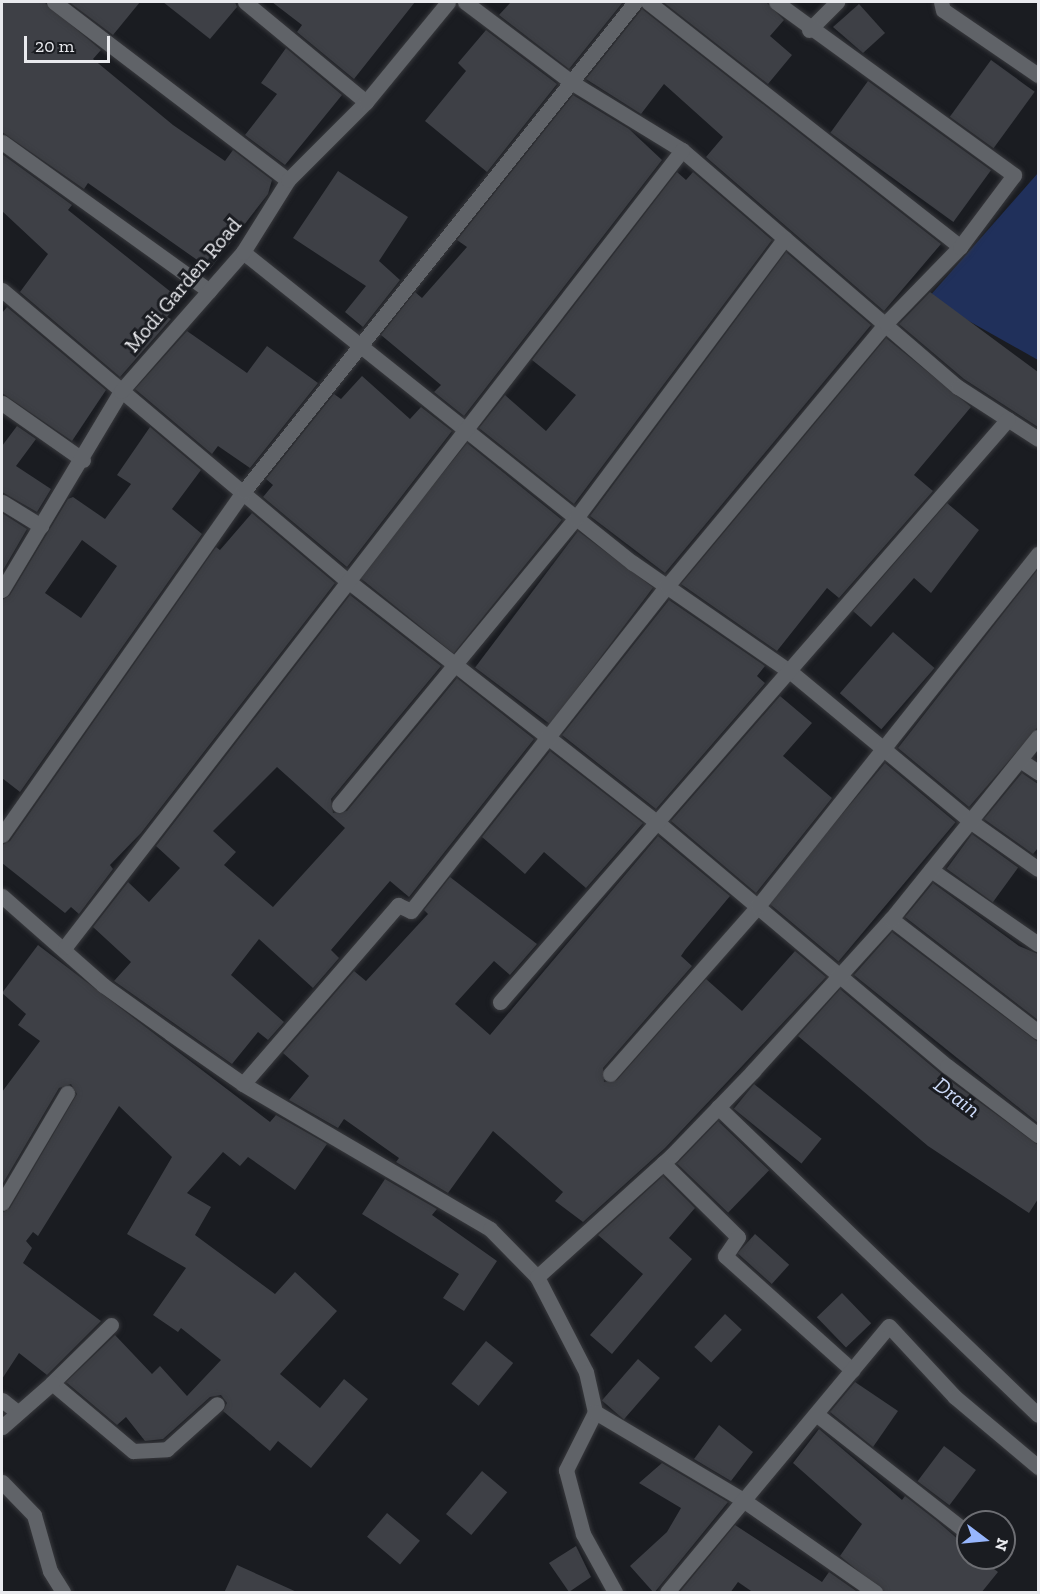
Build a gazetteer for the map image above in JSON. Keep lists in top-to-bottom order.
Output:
{
  "streets": {
    "street": ["Modi Garden Road"]
  },
  "water": ["Drain"],
  "scale_bar": "20 m",
  "north": "right"
}
